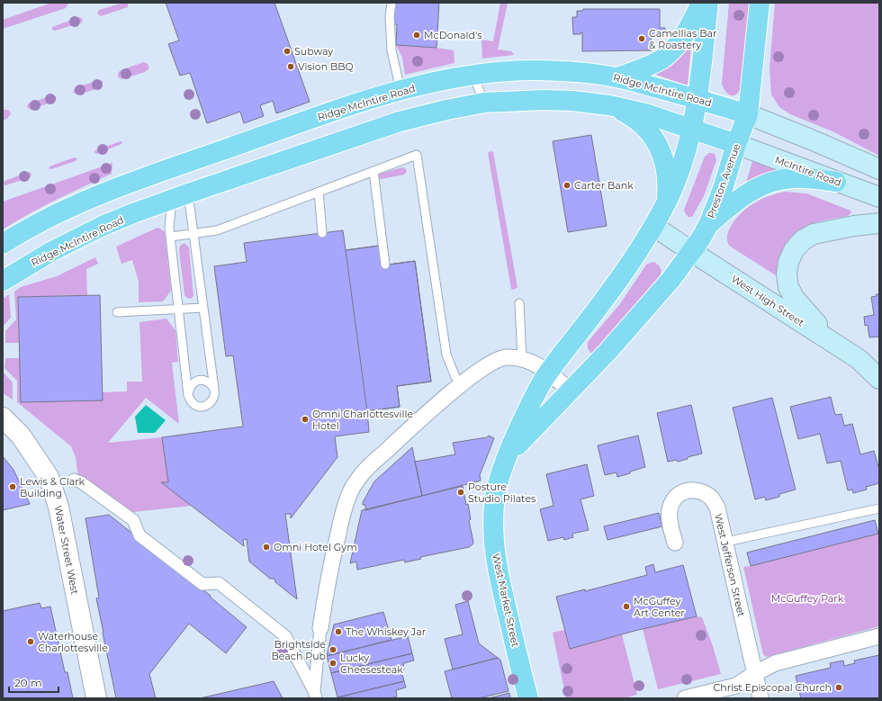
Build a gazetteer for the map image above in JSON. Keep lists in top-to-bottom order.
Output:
{
  "streets": {
    "main road": [
      "Ridge McIntire Road",
      "McIntire Road",
      "Preston Avenue",
      "West High Street",
      "West Market Street"
    ],
    "street": ["Water Street West", "West Jefferson Street"]
  },
  "crossings": [
    ["Ridge McIntire Road", "McIntire Road"],
    ["Ridge McIntire Road", "Preston Avenue"],
    ["McIntire Road", "Preston Avenue"],
    ["Preston Avenue", "West High Street"],
    ["Preston Avenue", "West Market Street"]
  ],
  "parks": ["McGuffey Park"],
  "places": [
    "McDonald's",
    "Camellias Bar & Roastery",
    "Subway",
    "Vision BBQ",
    "Carter Bank",
    "Omni Charlottesville Hotel",
    "Lewis & Clark Building",
    "Posture Studio Pilates",
    "Omni Hotel Gym",
    "McGuffey Art Center",
    "The Whiskey Jar",
    "Waterhouse Charlottesville",
    "Brightside Beach Pub",
    "Lucky Cheesesteak",
    "Christ Episcopal Church"
  ],
  "scale_bar": "20 m"
}
